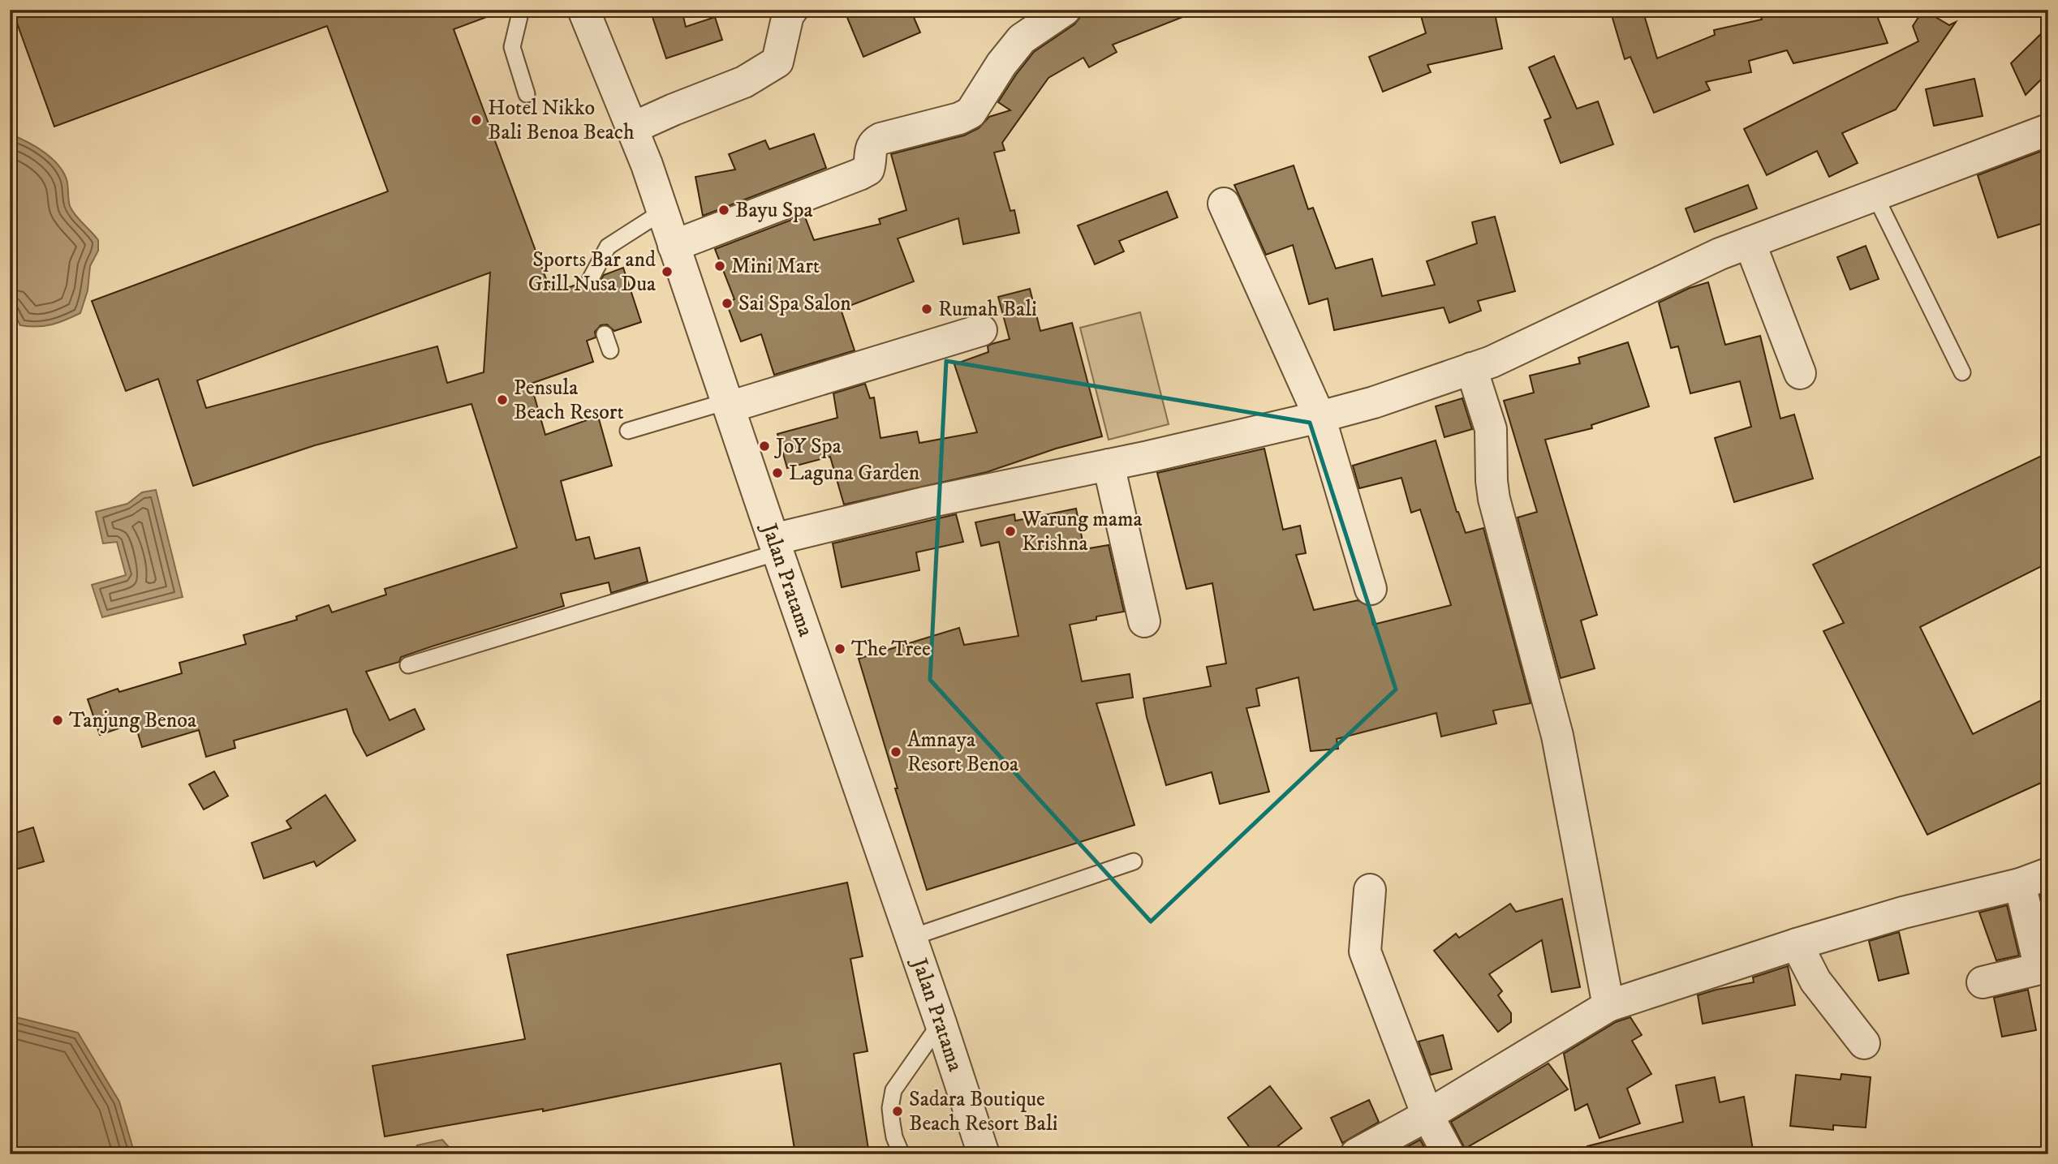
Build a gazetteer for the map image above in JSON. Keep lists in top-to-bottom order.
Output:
{
  "streets": {
    "street": ["Jalan Pratama"]
  },
  "places": [
    "Hotel Nikko Bali Benoa Beach",
    "Bayu Spa",
    "Mini Mart",
    "Sports Bar and Grill Nusa Dua",
    "Sai Spa Salon",
    "Rumah Bali",
    "Pensula Beach Resort",
    "JoY Spa",
    "Laguna Garden",
    "Warung mama Krishna",
    "The Tree",
    "Tanjung Benoa",
    "Amnaya Resort Benoa",
    "Sadara Boutique Beach Resort Bali"
  ]
}
